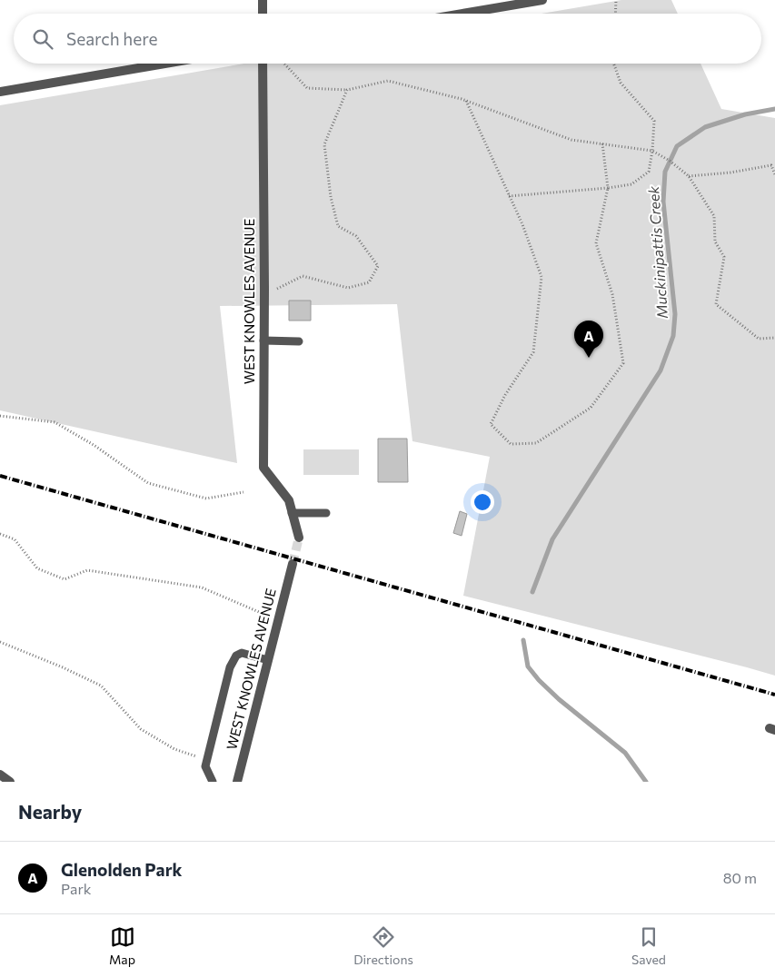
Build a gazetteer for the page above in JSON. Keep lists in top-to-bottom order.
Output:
{
  "streets": {
    "street": ["WEST KNOWLES AVENUE"]
  },
  "water": ["Muckinipattis Creek"],
  "page": {
    "search": "Search here",
    "pins": "A",
    "heading": "Nearby",
    "list": [
      {
        "mark": "A",
        "name": "Glenolden Park",
        "note": "Park",
        "value": "80 m"
      }
    ],
    "nav": ["Map", "Directions", "Saved"]
  }
}
